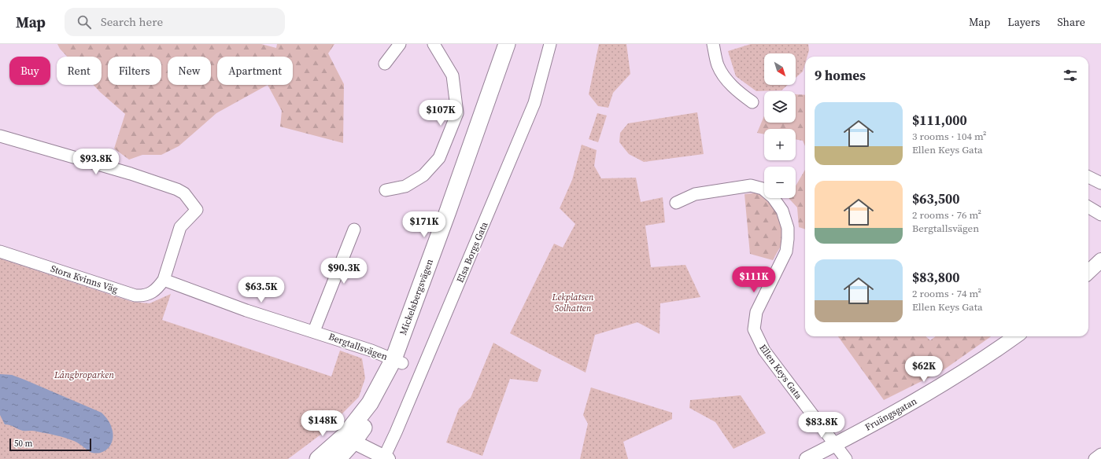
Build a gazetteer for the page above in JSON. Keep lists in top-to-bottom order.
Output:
{
  "streets": {
    "main road": ["Mickelsbergsvägen"],
    "street": [
      "Elsa Borgs Gata",
      "Stora Kvinns Väg",
      "Bergtallsvägen",
      "Ellen Keys Gata",
      "Fruängsgatan"
    ]
  },
  "crossings": [
    ["Stora Kvinns Väg", "Bergtallsvägen"],
    ["Mickelsbergsvägen", "Bergtallsvägen"],
    ["Ellen Keys Gata", "Fruängsgatan"]
  ],
  "parks": ["Lekplatsen Solhatten", "Långbroparken"],
  "scale_bar": "50 m",
  "north": "bottom right",
  "page": {
    "header": "Map",
    "search": "Search here",
    "nav": ["Map", "Layers", "Share"],
    "map_buttons": ["+", "−"],
    "chip": [
      "Buy",
      "Rent",
      "Filters",
      "New",
      "Apartment"
    ],
    "heading": "9 homes",
    "list": [
      {
        "name": "$111,000",
        "note": "3 rooms · 104 m² · Ellen Keys Gata"
      },
      {
        "name": "$63,500",
        "note": "2 rooms · 76 m² · Bergtallsvägen"
      },
      {
        "name": "$83,800",
        "note": "2 rooms · 74 m² · Ellen Keys Gata"
      }
    ],
    "price": [
      "$107K",
      "$93.8K",
      "$171K",
      "$90.3K",
      "$111K",
      "$63.5K",
      "$62K",
      "$148K",
      "$83.8K"
    ],
    "scale": "50 m"
  }
}
